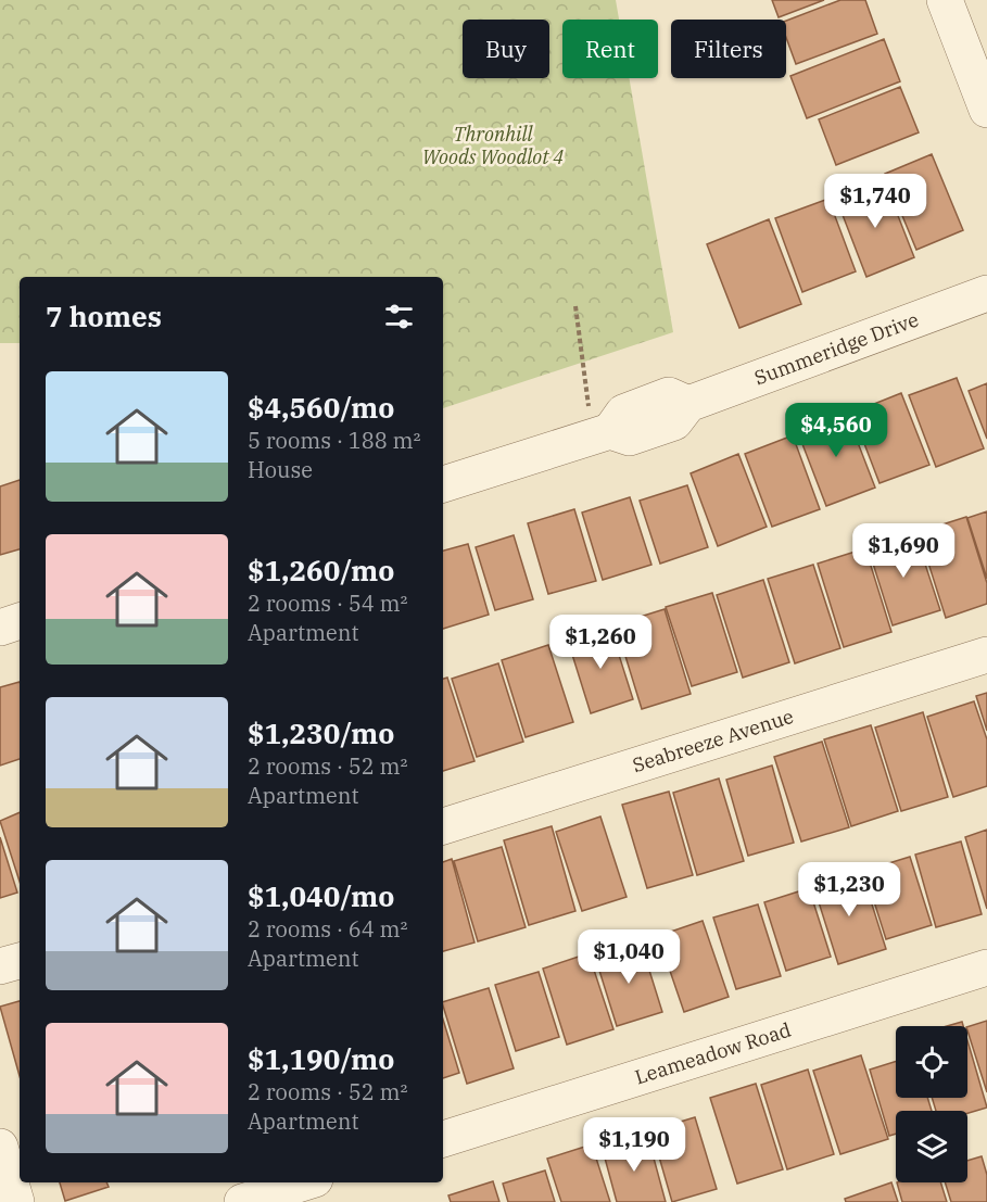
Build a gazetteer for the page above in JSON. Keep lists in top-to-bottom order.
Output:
{
  "streets": {
    "street": ["Summeridge Drive", "Seabreeze Avenue", "Leameadow Road"]
  },
  "parks": ["Thronhill Woods Woodlot 4"],
  "page": {
    "chip": ["Buy", "Rent", "Filters"],
    "price": [
      "$1,740",
      "$4,560",
      "$1,690",
      "$1,260",
      "$1,230",
      "$1,040",
      "$1,190"
    ],
    "heading": "7 homes",
    "list": [
      {
        "name": "$4,560/mo",
        "note": "5 rooms · 188 m² · House"
      },
      {
        "name": "$1,260/mo",
        "note": "2 rooms · 54 m² · Apartment"
      },
      {
        "name": "$1,230/mo",
        "note": "2 rooms · 52 m² · Apartment"
      },
      {
        "name": "$1,040/mo",
        "note": "2 rooms · 64 m² · Apartment"
      },
      {
        "name": "$1,190/mo",
        "note": "2 rooms · 52 m² · Apartment"
      }
    ]
  }
}
